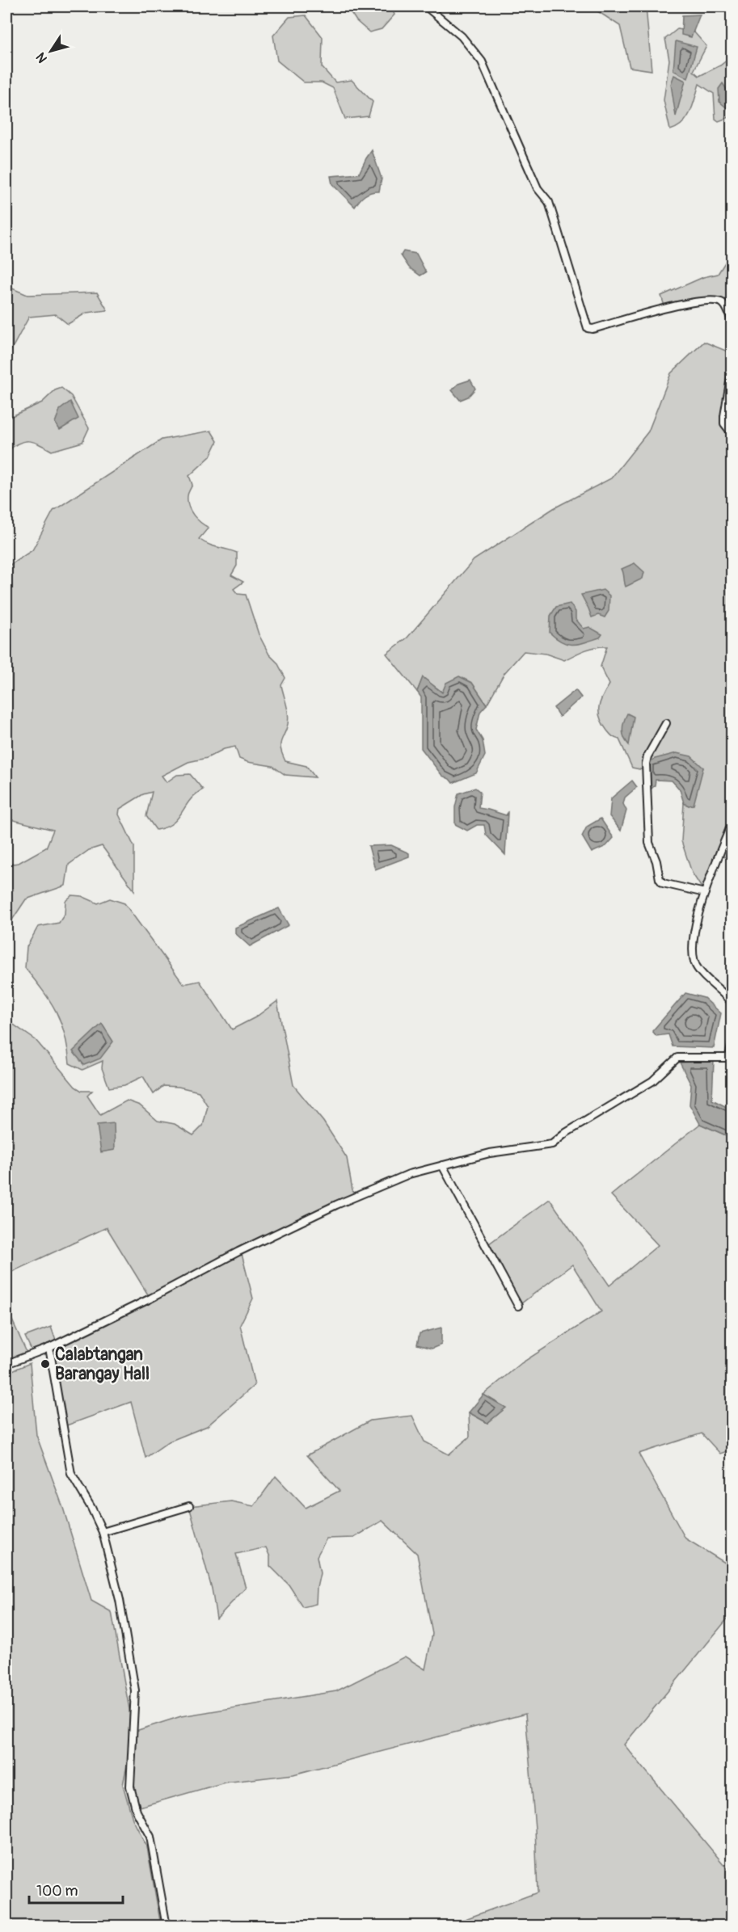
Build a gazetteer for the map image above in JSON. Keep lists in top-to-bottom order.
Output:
{
  "places": ["Calabtangan Barangay Hall"],
  "scale_bar": "100 m",
  "north": "bottom left"
}
